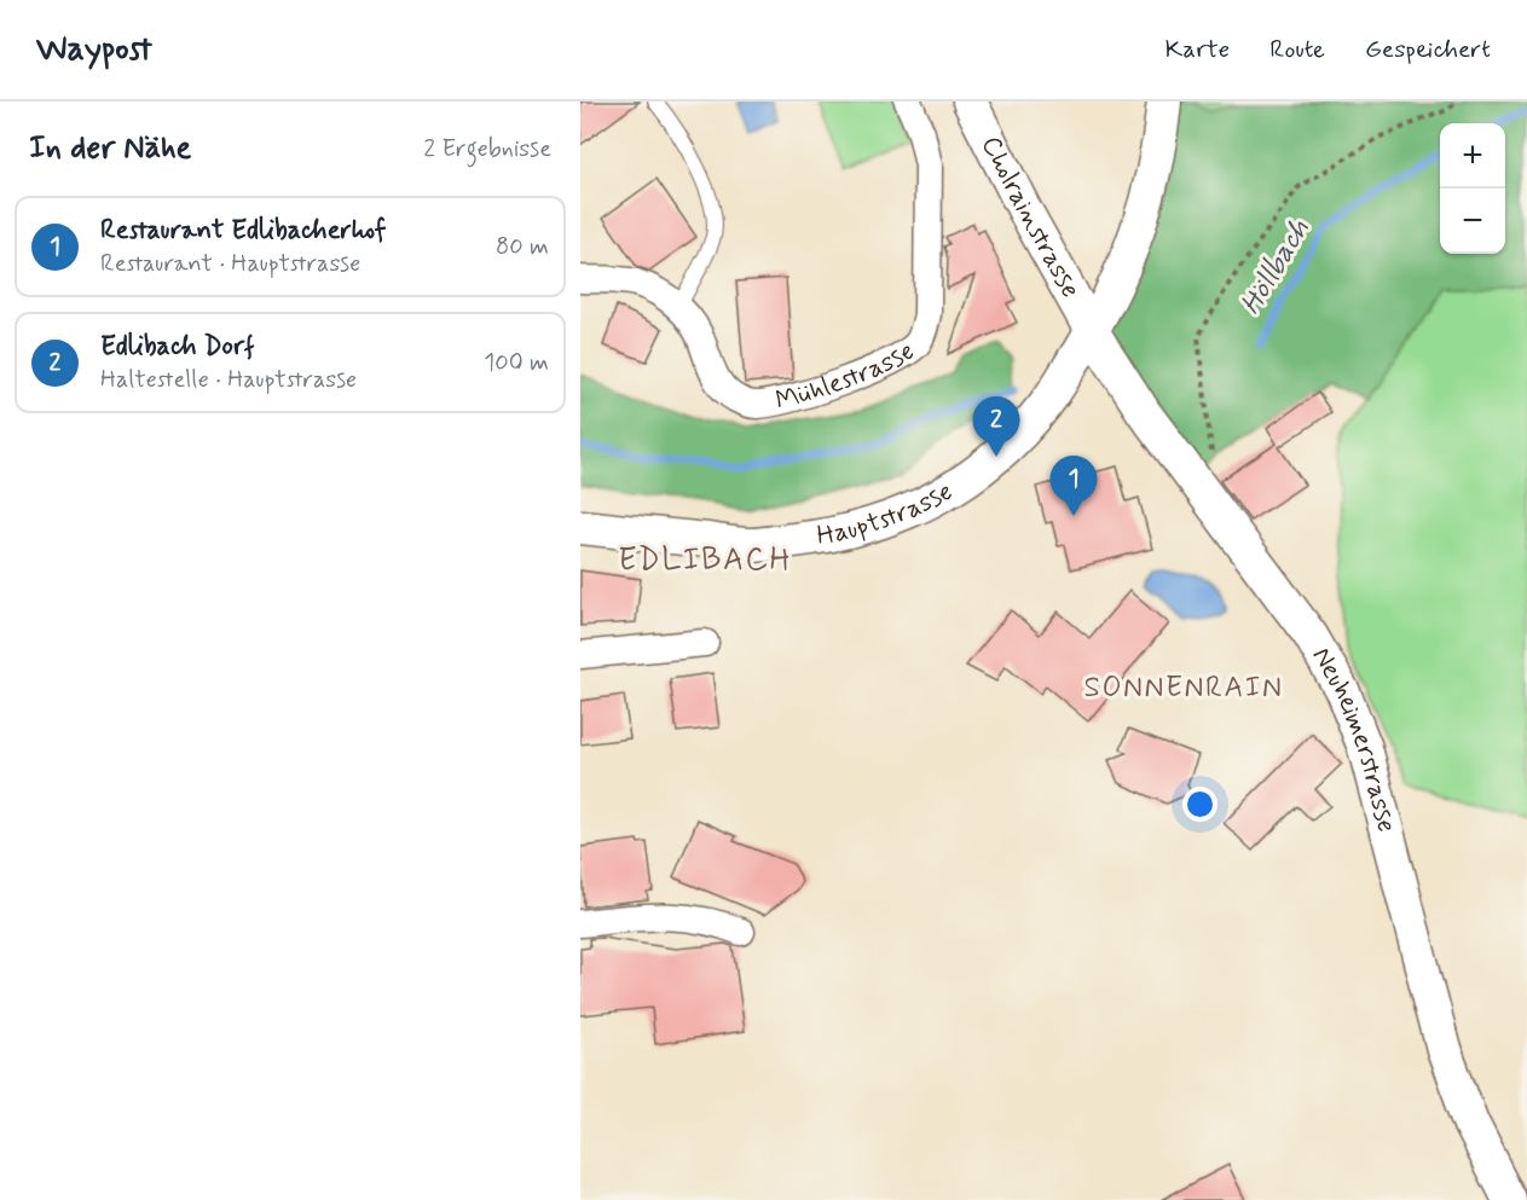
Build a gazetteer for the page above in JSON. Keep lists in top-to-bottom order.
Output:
{
  "streets": {
    "street": [
      "Cholrainstrasse",
      "Mühlestrasse",
      "Hauptstrasse",
      "Neuheimerstrasse"
    ]
  },
  "crossings": [
    ["Cholrainstrasse", "Hauptstrasse"],
    ["Cholrainstrasse", "Neuheimerstrasse"],
    ["Hauptstrasse", "Neuheimerstrasse"]
  ],
  "districts": ["EDLIBACH", "SONNENRAIN"],
  "water": ["Höllbach"],
  "page": {
    "header": "Waypost",
    "nav": ["Karte", "Route", "Gespeichert"],
    "heading": ["In der Nähe", "2 Ergebnisse"],
    "map_buttons": ["+", "−"],
    "list": [
      {
        "mark": "1",
        "name": "Restaurant Edlibacherhof",
        "note": "Restaurant · Hauptstrasse",
        "value": "80 m"
      },
      {
        "mark": "2",
        "name": "Edlibach Dorf",
        "note": "Haltestelle · Hauptstrasse",
        "value": "100 m"
      }
    ],
    "pins": ["2", "1"]
  }
}
